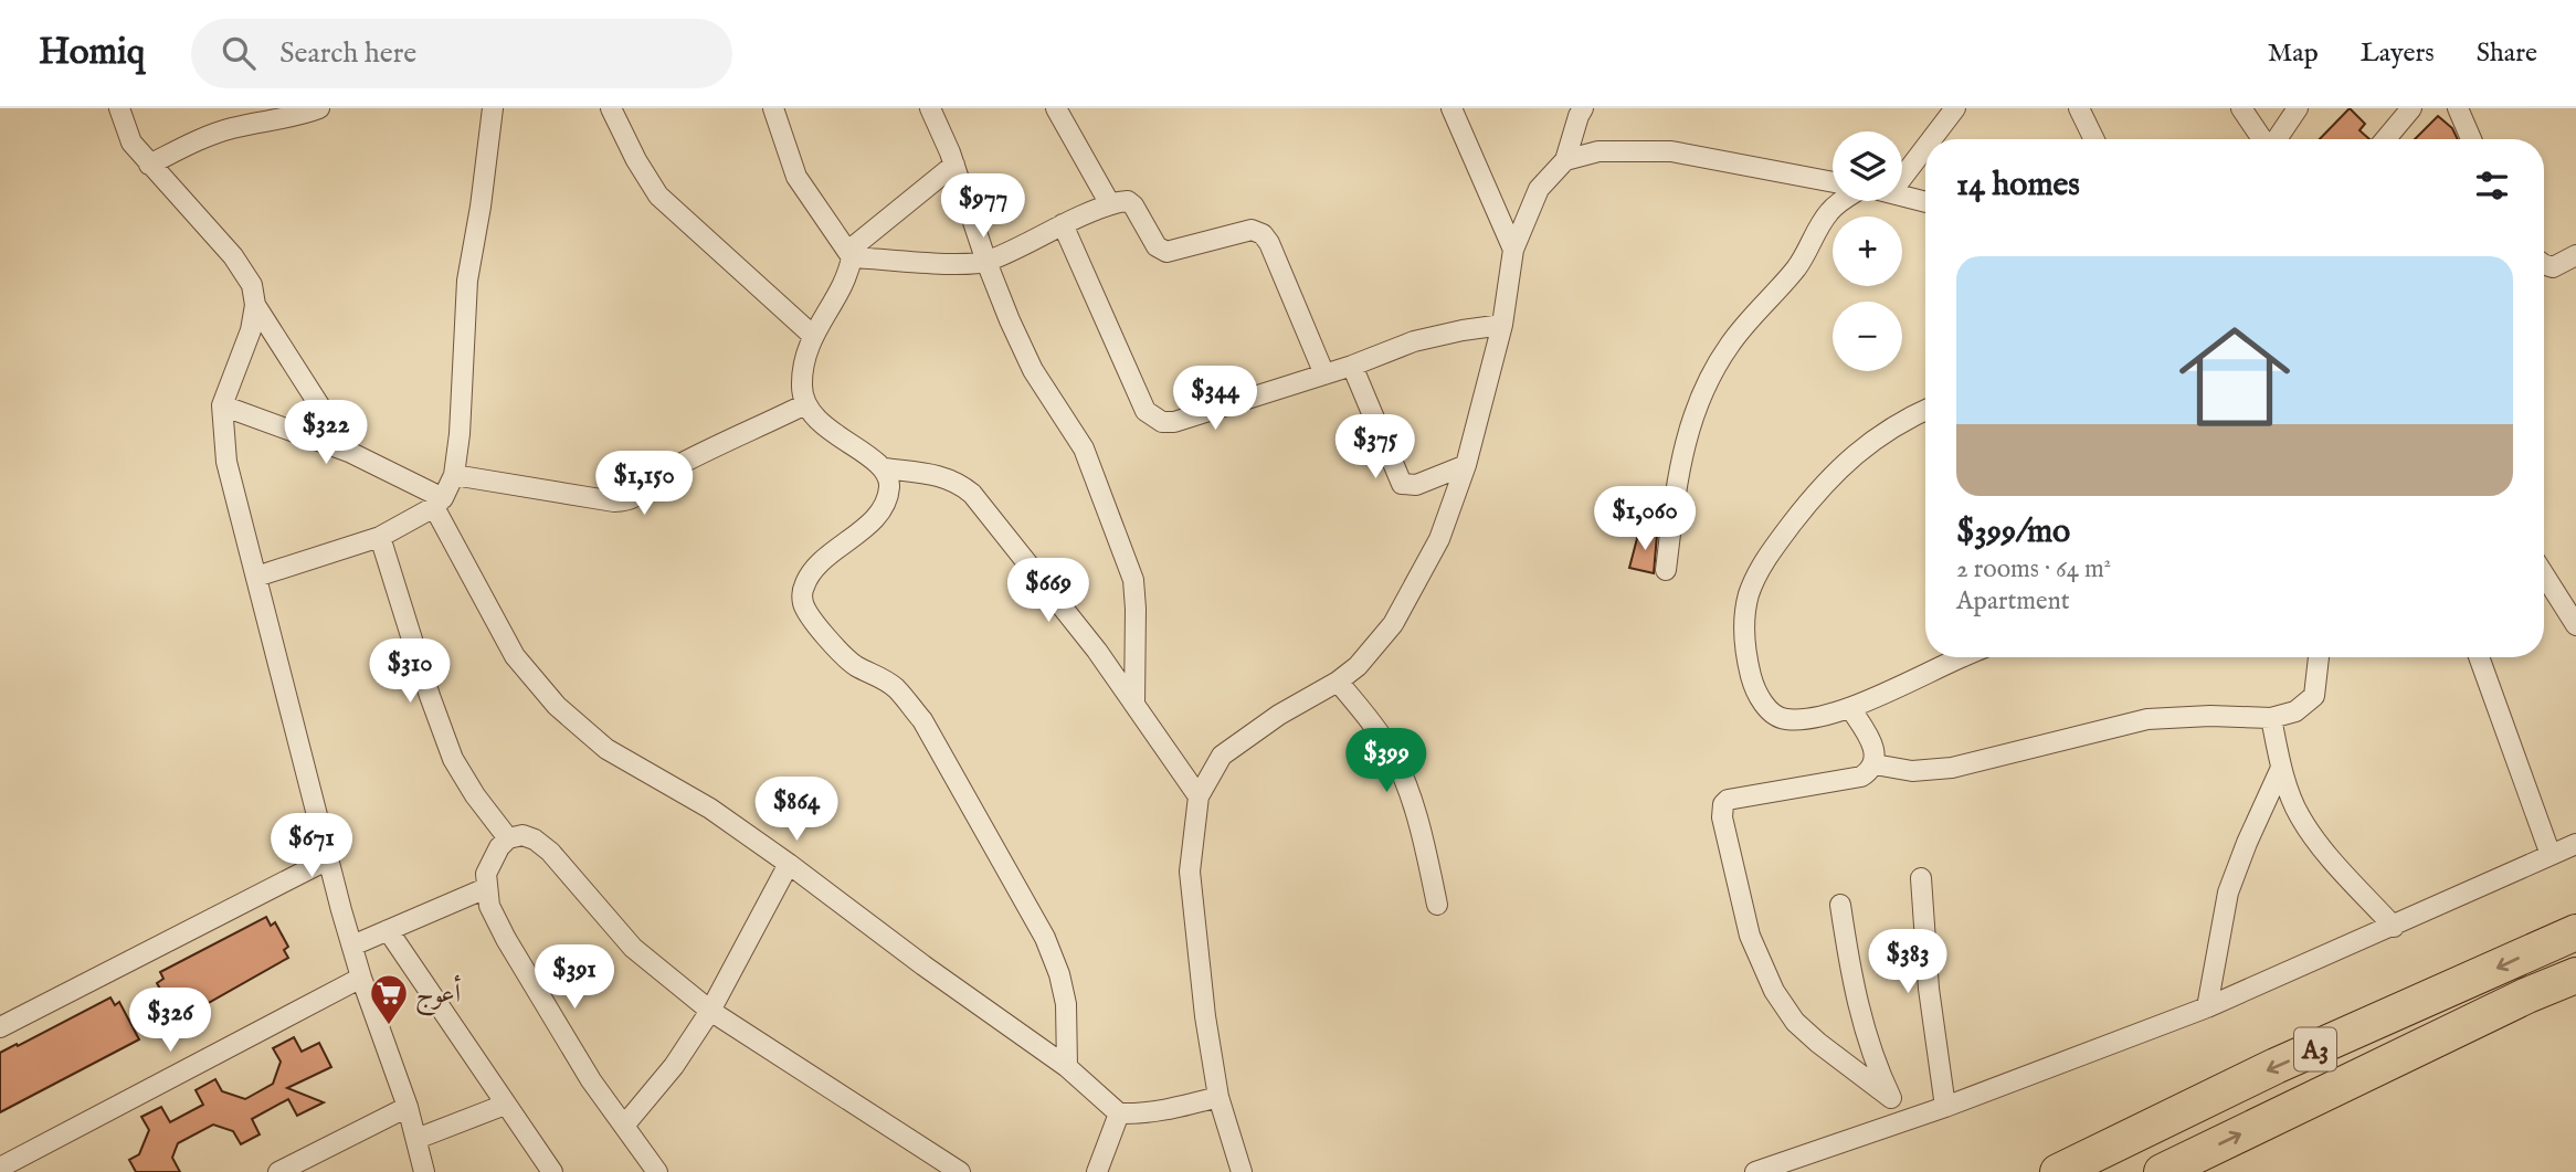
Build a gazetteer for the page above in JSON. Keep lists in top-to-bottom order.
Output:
{
  "streets": {
    "highway": ["A3"]
  },
  "places": {
    "supermarket": ["أعوج"]
  },
  "page": {
    "header": "Homiq",
    "search": "Search here",
    "nav": ["Map", "Layers", "Share"],
    "map_buttons": ["+", "−"],
    "heading": "14 homes",
    "price": [
      "$977",
      "$344",
      "$322",
      "$375",
      "$1,150",
      "$1,060",
      "$669",
      "$310",
      "$399",
      "$864",
      "$671",
      "$383",
      "$391",
      "$326"
    ],
    "list": [
      {
        "name": "$399/mo",
        "note": "2 rooms · 64 m² · Apartment"
      }
    ]
  }
}
